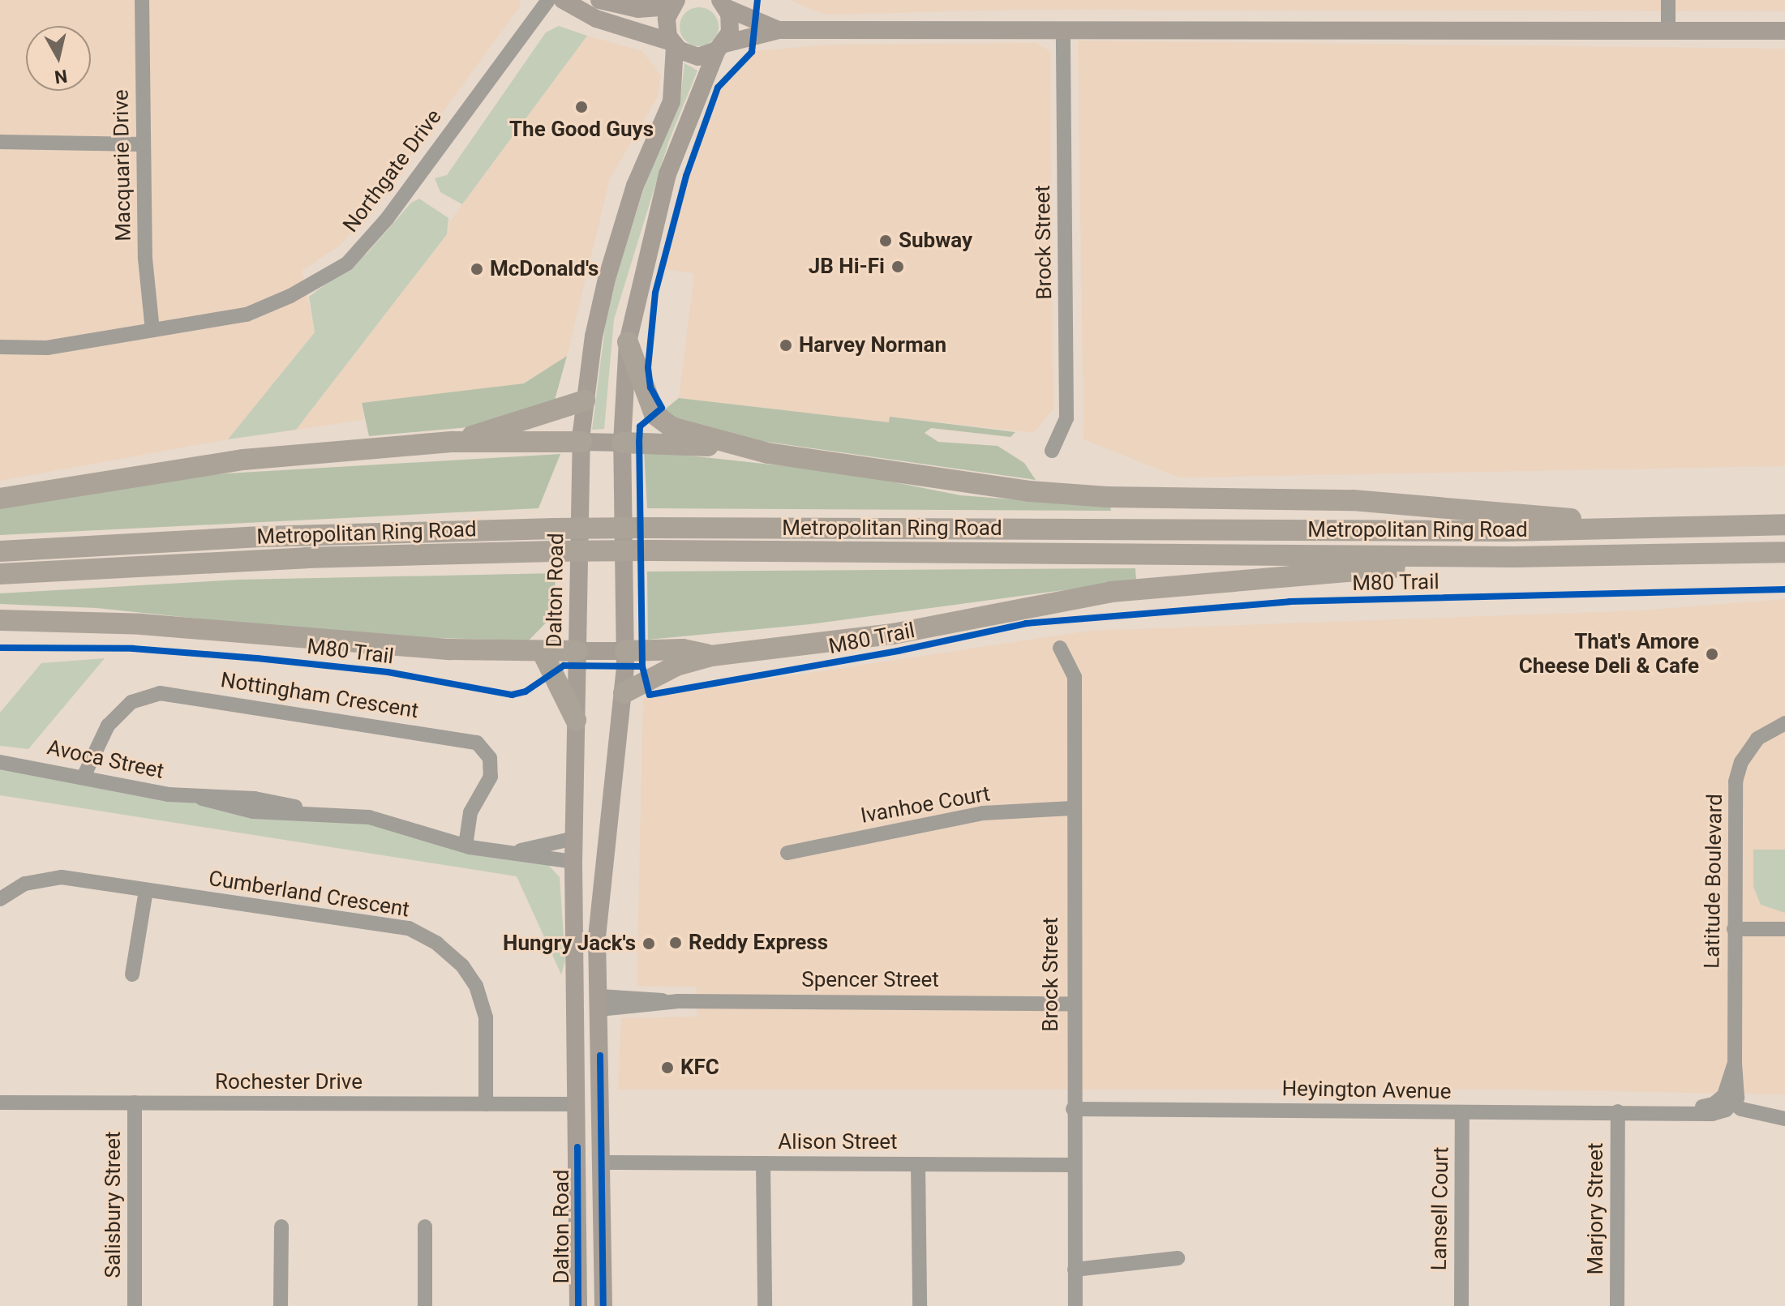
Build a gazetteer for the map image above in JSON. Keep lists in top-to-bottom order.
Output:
{
  "streets": {
    "highway": ["Metropolitan Ring Road"],
    "main road": ["Dalton Road", "Spencer Street"],
    "street": [
      "Macquarie Drive",
      "Northgate Drive",
      "Brock Street",
      "Nottingham Crescent",
      "Avoca Street",
      "Ivanhoe Court",
      "Latitude Boulevard",
      "Cumberland Crescent",
      "Rochester Drive",
      "Heyington Avenue",
      "Alison Street",
      "Salisbury Street",
      "Lansell Court",
      "Marjory Street"
    ],
    "cycle path": ["M80 Trail"]
  },
  "crossings": [
    ["Macquarie Drive", "Northgate Drive"],
    ["Brock Street", "Ivanhoe Court"],
    ["Brock Street", "Spencer Street"],
    ["Brock Street", "Heyington Avenue"],
    ["Brock Street", "Alison Street"],
    ["Dalton Road", "Avoca Street"],
    ["Dalton Road", "Spencer Street"],
    ["Dalton Road", "Rochester Drive"],
    ["Dalton Road", "Alison Street"],
    ["Nottingham Crescent", "Avoca Street"],
    ["Latitude Boulevard", "Heyington Avenue"],
    ["Cumberland Crescent", "Rochester Drive"],
    ["Rochester Drive", "Salisbury Street"],
    ["Heyington Avenue", "Lansell Court"],
    ["Heyington Avenue", "Marjory Street"]
  ],
  "places": [
    "The Good Guys",
    "Subway",
    "JB Hi-Fi",
    "McDonald's",
    "Harvey Norman",
    "That's Amore Cheese Deli & Cafe",
    "Reddy Express",
    "Hungry Jack's",
    "KFC"
  ],
  "north": "bottom"
}
